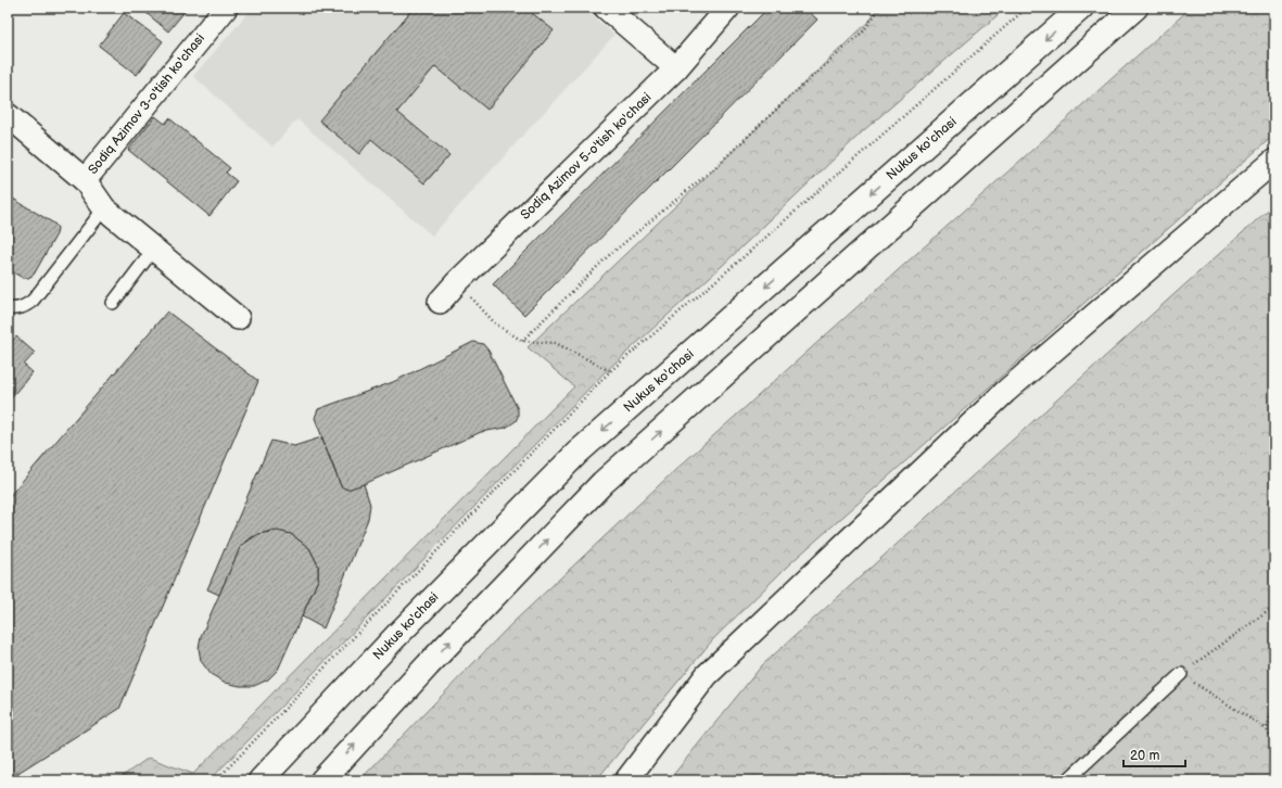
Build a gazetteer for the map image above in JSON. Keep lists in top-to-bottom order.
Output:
{
  "streets": {
    "main road": ["Nukus ko'chasi"],
    "street": ["Sodiq Azimov 3-o'tish ko'chasi", "Sodiq Azimov 5-o'tish ko'chasi"]
  },
  "scale_bar": "20 m"
}
